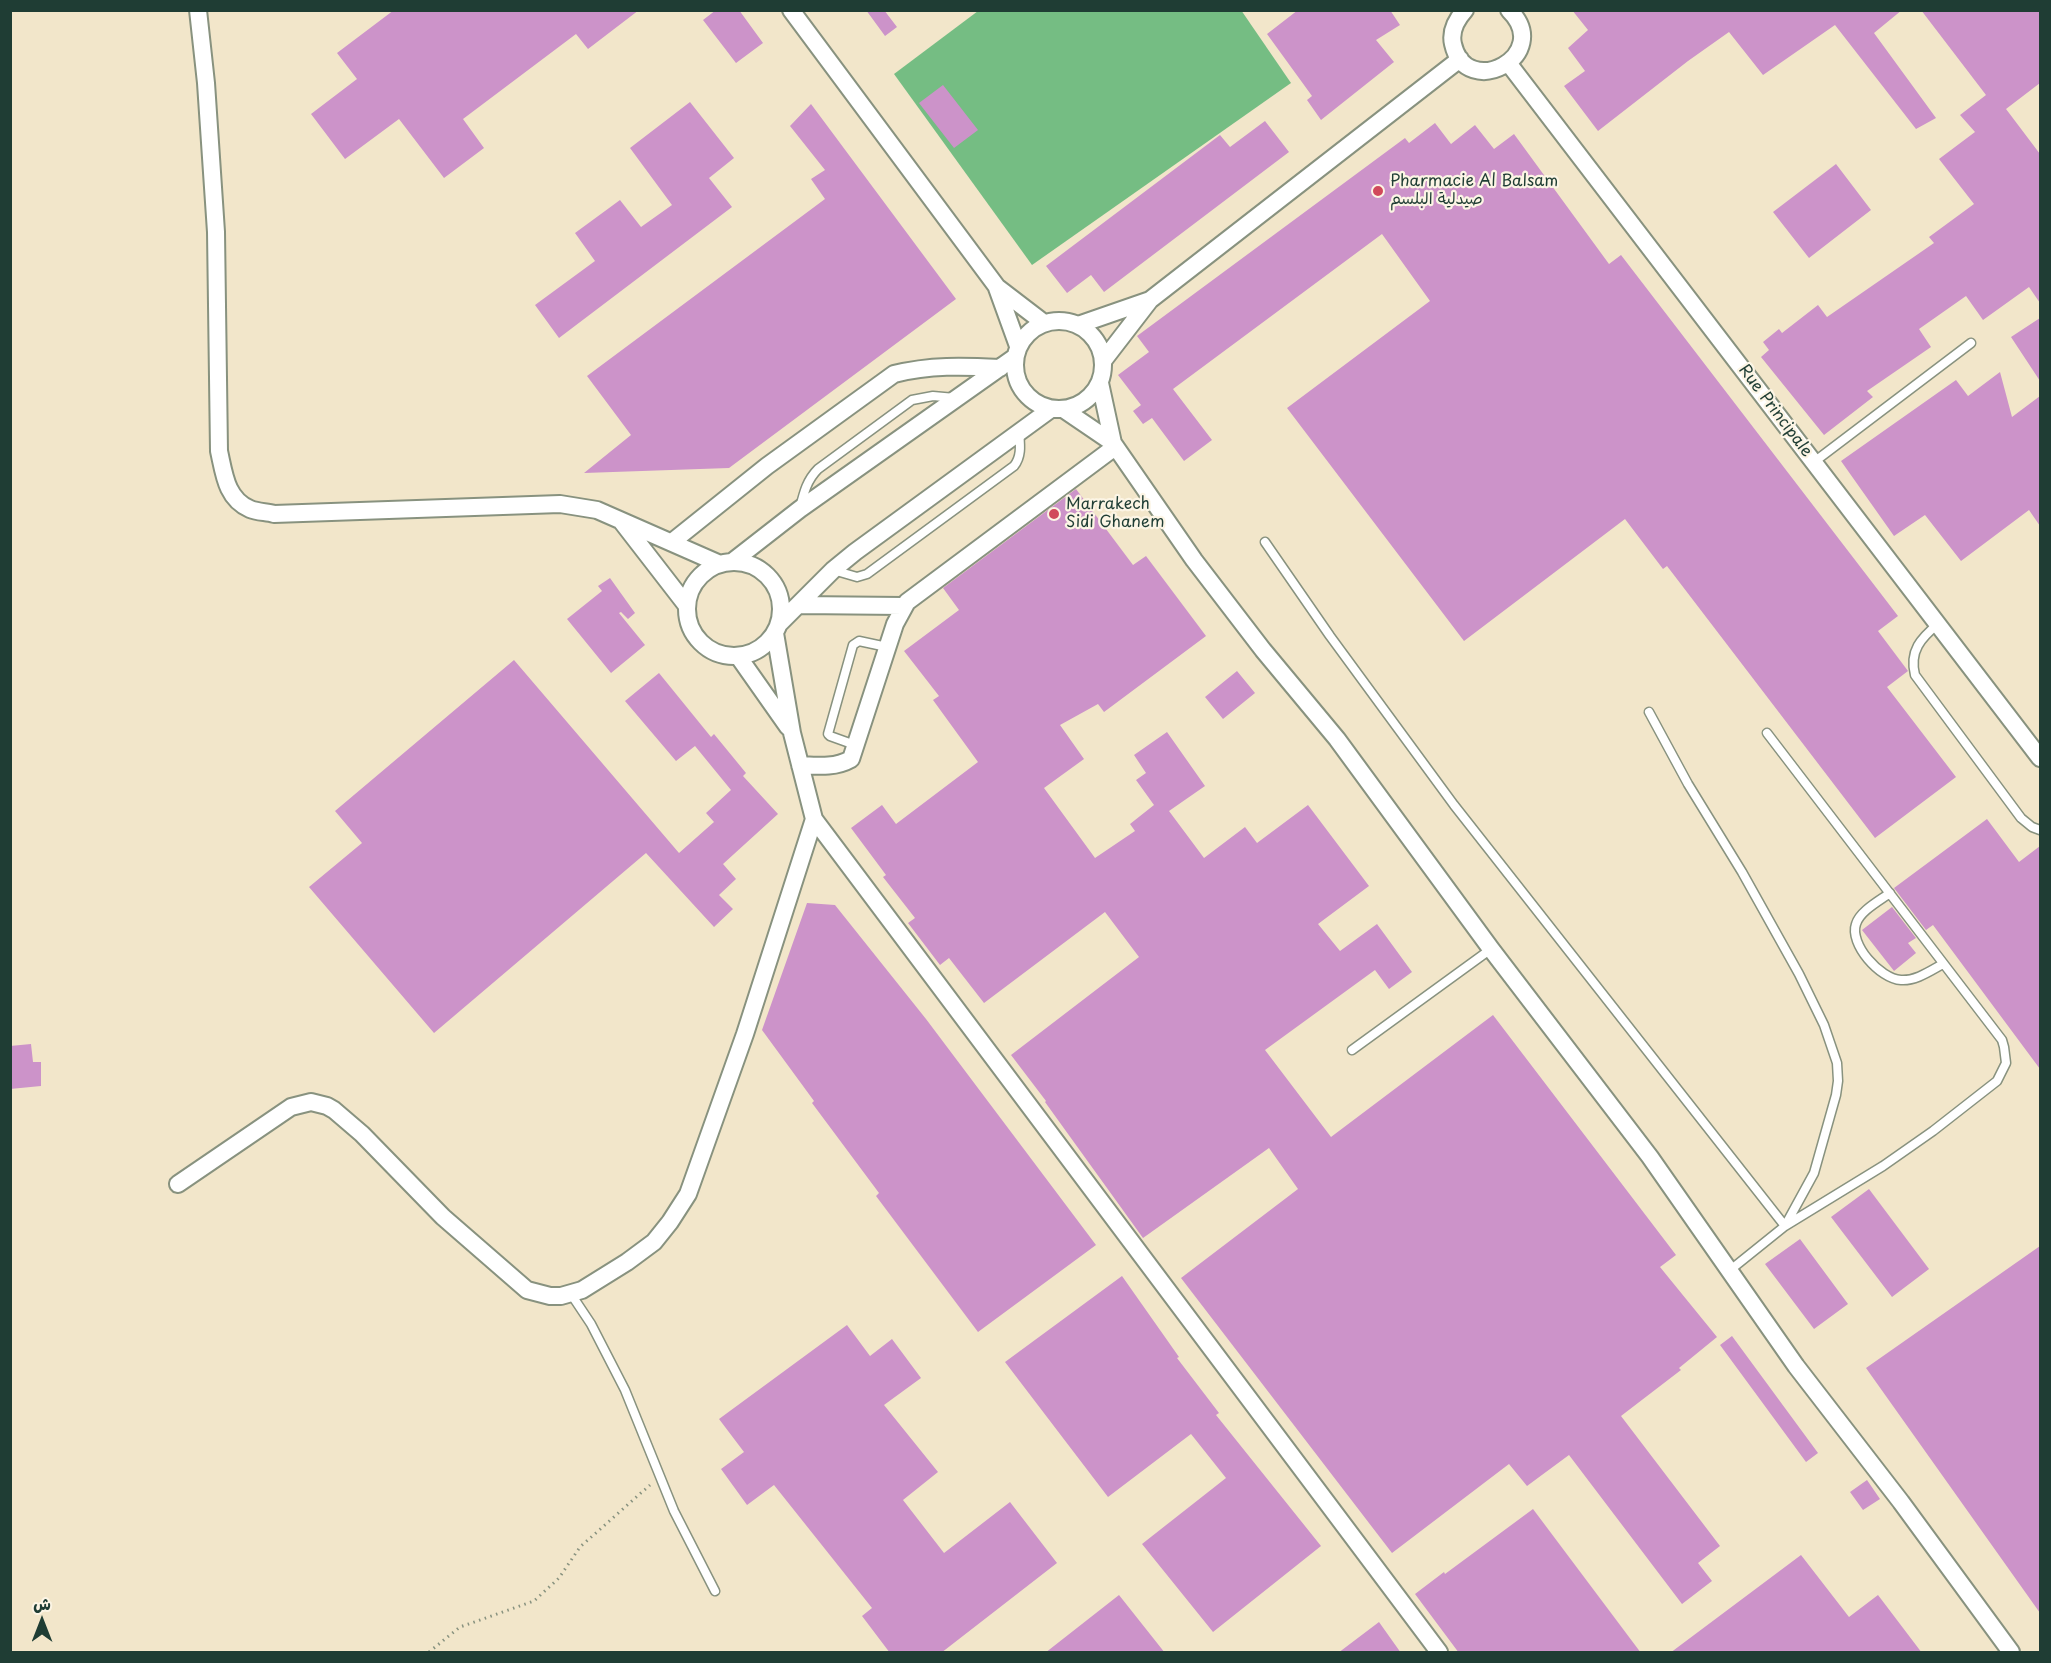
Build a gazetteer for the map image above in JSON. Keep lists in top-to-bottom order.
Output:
{
  "streets": {
    "street": ["Rue Principale"]
  },
  "places": ["Pharmacie Al Balsam صيدلية البلسم", "Marrakech Sidi Ghanem"],
  "north": "top"
}
